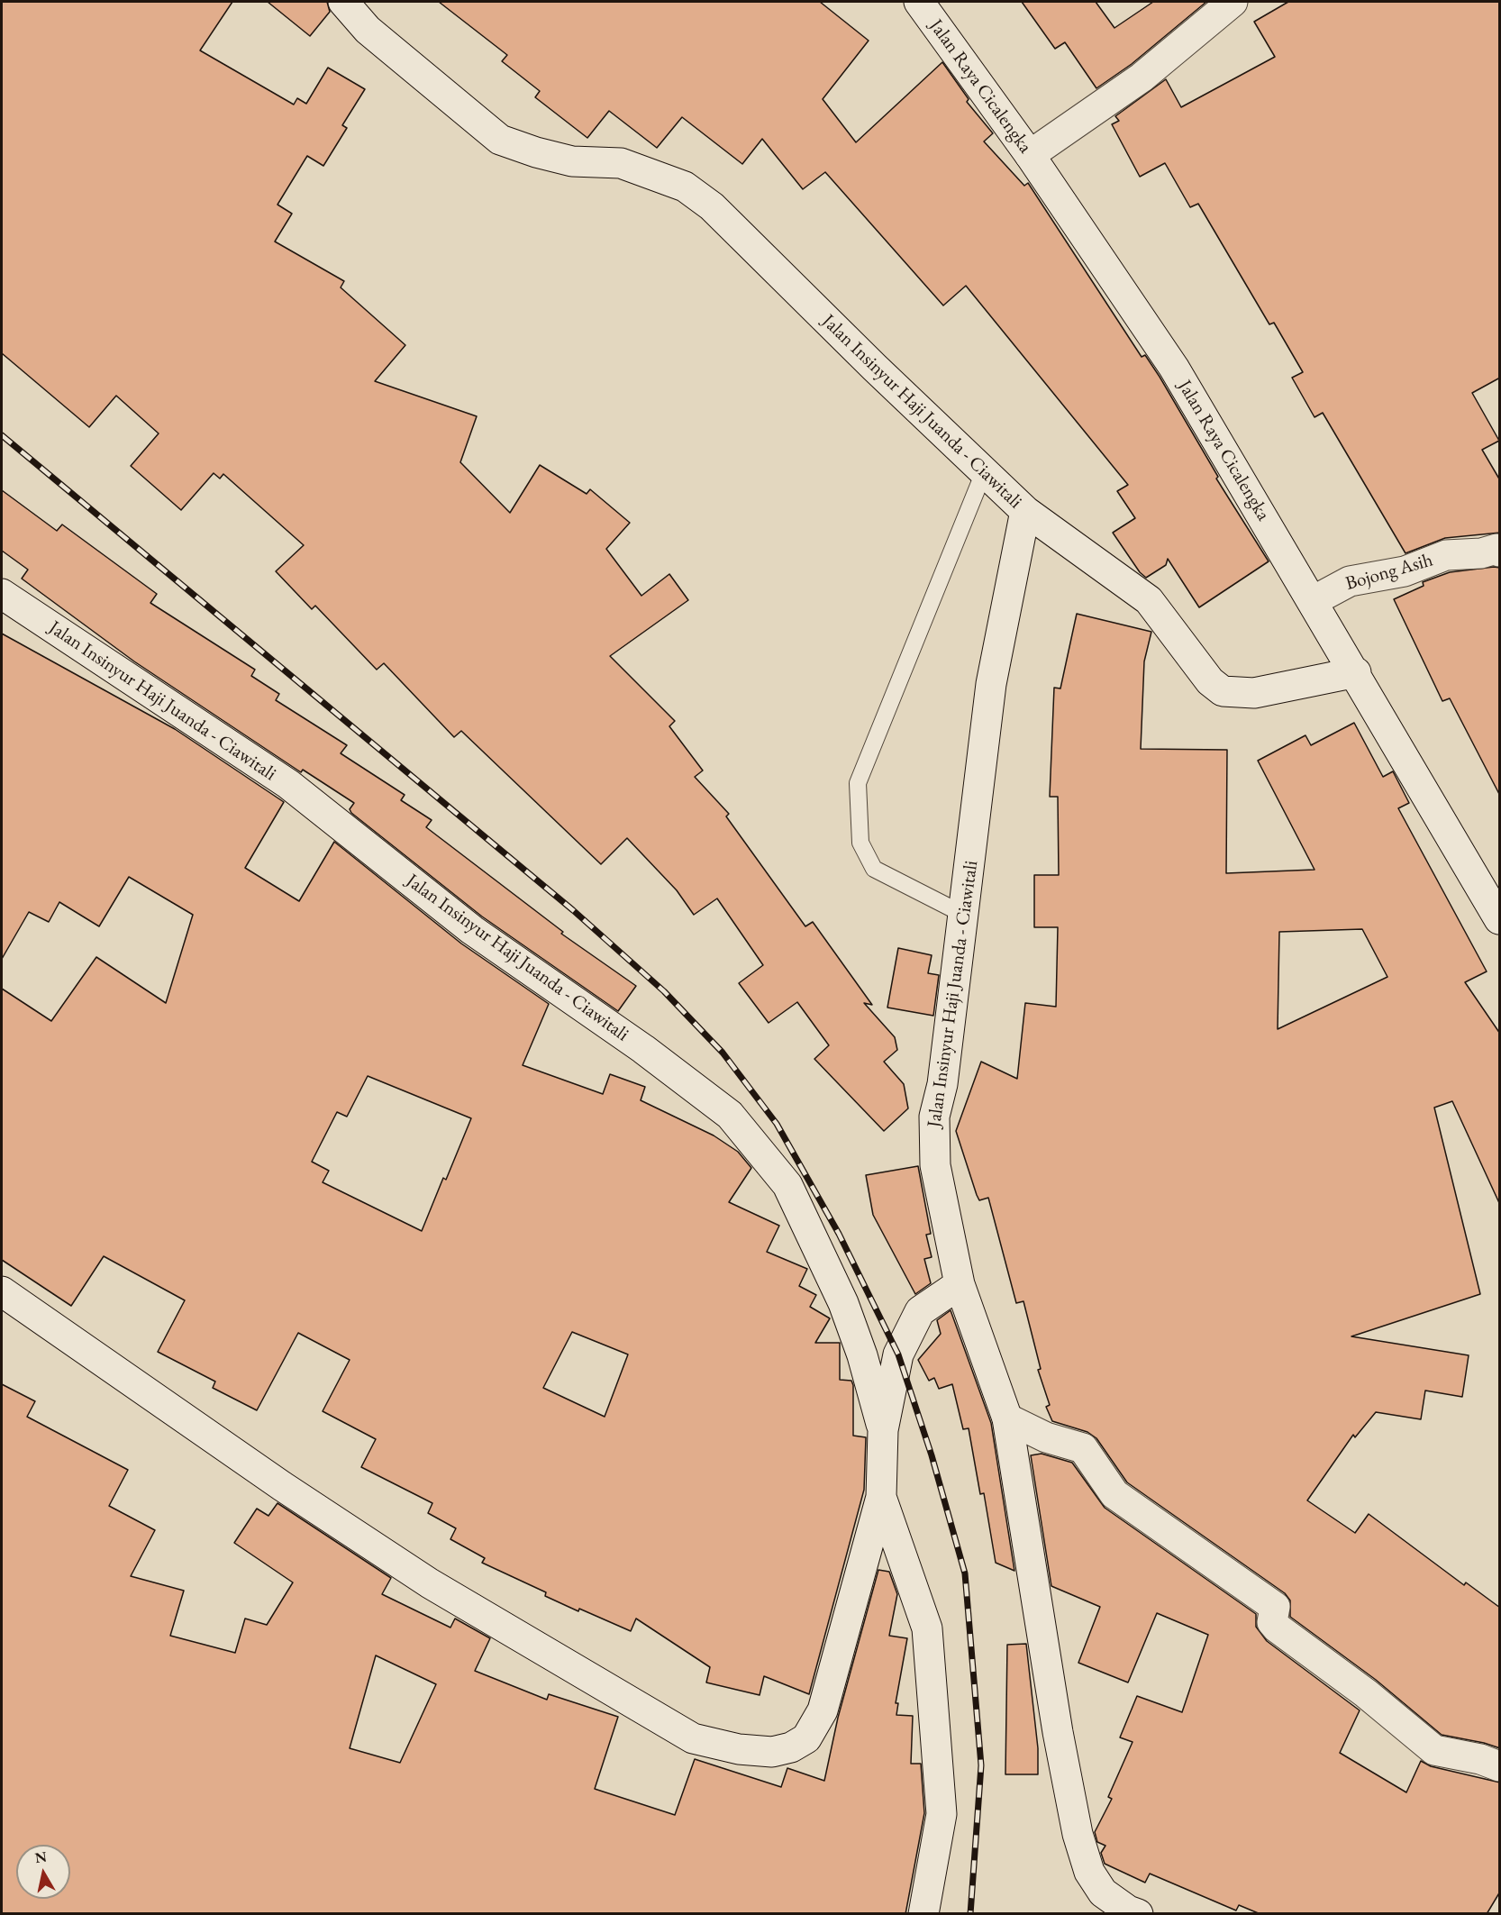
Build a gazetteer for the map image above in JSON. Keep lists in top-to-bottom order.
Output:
{
  "streets": {
    "street": ["Jalan Raya Cicalengka", "Jalan Insinyur Haji Juanda - Ciawitali", "Bojong Asih"]
  },
  "crossings": [
    ["Jalan Raya Cicalengka", "Bojong Asih"]
  ],
  "north": "top"
}
